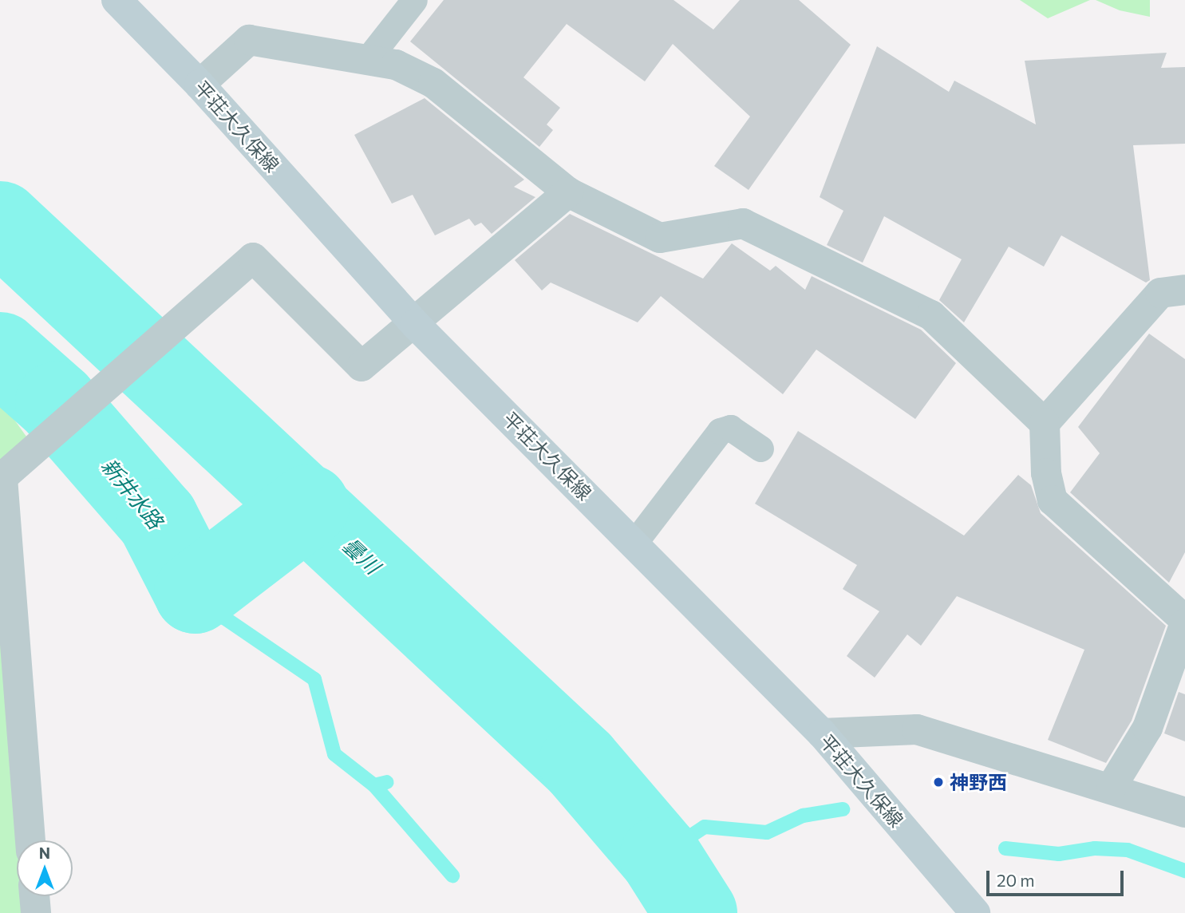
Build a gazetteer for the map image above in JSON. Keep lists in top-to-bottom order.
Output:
{
  "streets": {
    "main road": ["平荘大久保線"]
  },
  "water": ["新井水路", "曇川"],
  "places": ["神野西"],
  "scale_bar": "20 m",
  "north": "top"
}
